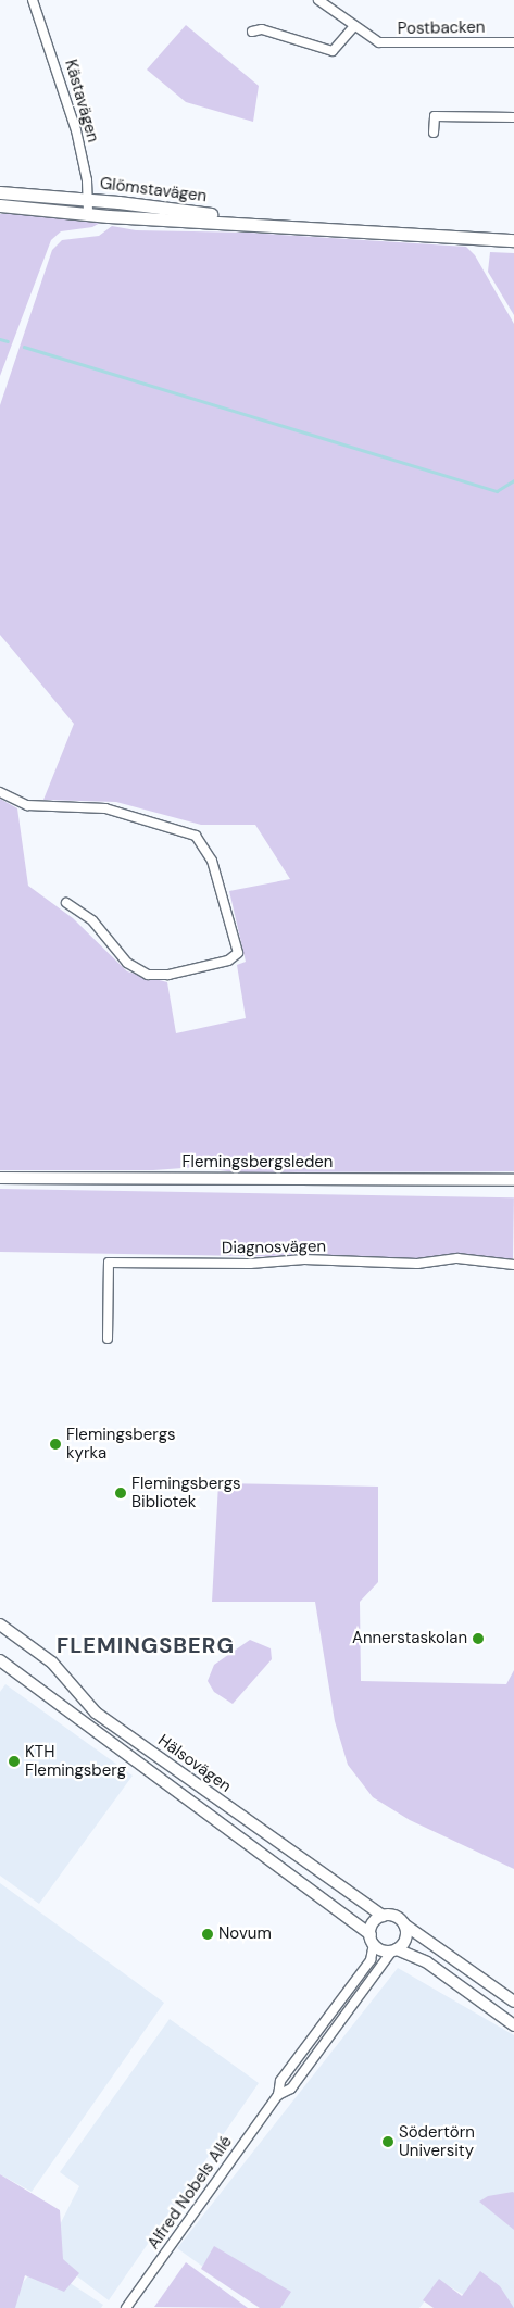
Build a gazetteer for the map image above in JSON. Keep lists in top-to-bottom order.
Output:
{
  "streets": {
    "main road": ["Glömstavägen"],
    "street": [
      "Postbacken",
      "Kästavägen",
      "Flemingsbergsleden",
      "Diagnosvägen",
      "Hälsovägen",
      "Alfred Nobels Allé"
    ]
  },
  "crossings": [
    ["Kästavägen", "Glömstavägen"],
    ["Hälsovägen", "Alfred Nobels Allé"]
  ],
  "districts": ["FLEMINGSBERG"],
  "places": [
    "Flemingsbergs kyrka",
    "Flemingsbergs Bibliotek",
    "Annerstaskolan",
    "KTH Flemingsberg",
    "Novum",
    "Södertörn University"
  ]
}
